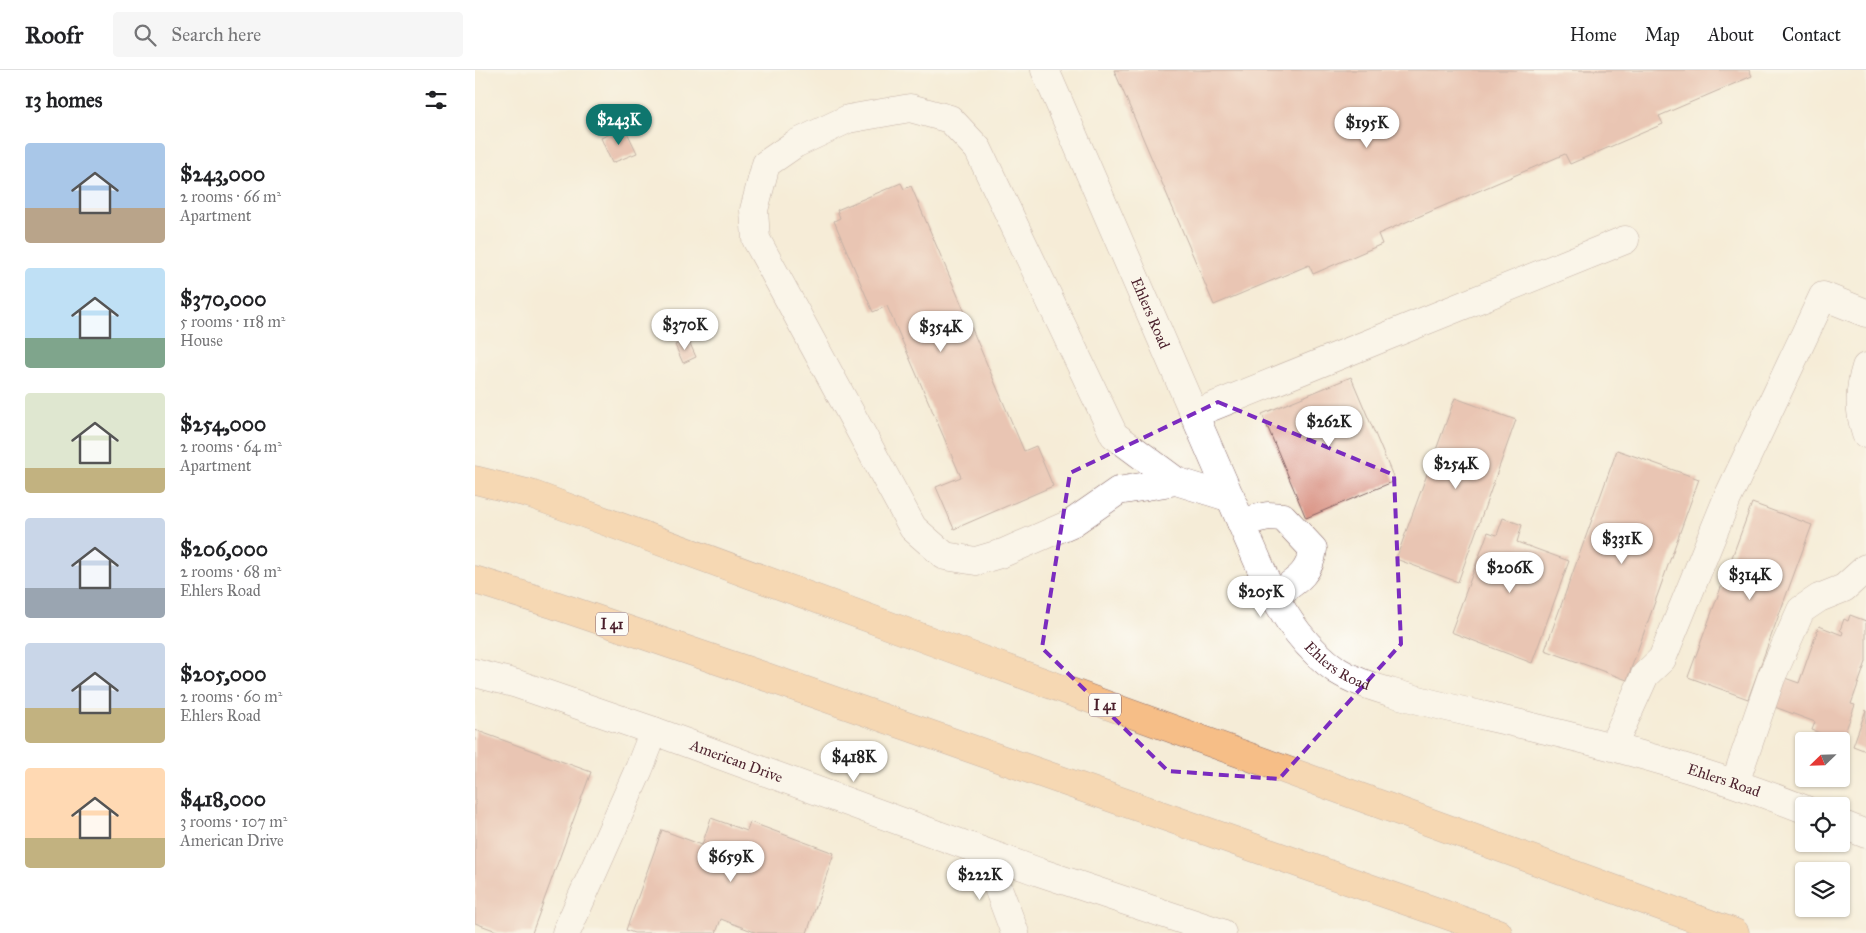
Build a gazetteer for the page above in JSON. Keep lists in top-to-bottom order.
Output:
{
  "streets": {
    "highway": ["I 41"],
    "street": ["Ehlers Road", "American Drive"]
  },
  "north": "bottom left",
  "page": {
    "header": "Roofr",
    "search": "Search here",
    "nav": [
      "Home",
      "Map",
      "About",
      "Contact"
    ],
    "heading": "13 homes",
    "price": [
      "$243K",
      "$195K",
      "$370K",
      "$354K",
      "$262K",
      "$254K",
      "$331K",
      "$206K",
      "$314K",
      "$205K",
      "$418K",
      "$659K",
      "$222K"
    ],
    "list": [
      {
        "name": "$243,000",
        "note": "2 rooms · 66 m² · Apartment"
      },
      {
        "name": "$370,000",
        "note": "5 rooms · 118 m² · House"
      },
      {
        "name": "$254,000",
        "note": "2 rooms · 64 m² · Apartment"
      },
      {
        "name": "$206,000",
        "note": "2 rooms · 68 m² · Ehlers Road"
      },
      {
        "name": "$205,000",
        "note": "2 rooms · 60 m² · Ehlers Road"
      },
      {
        "name": "$418,000",
        "note": "3 rooms · 107 m² · American Drive"
      }
    ]
  }
}
